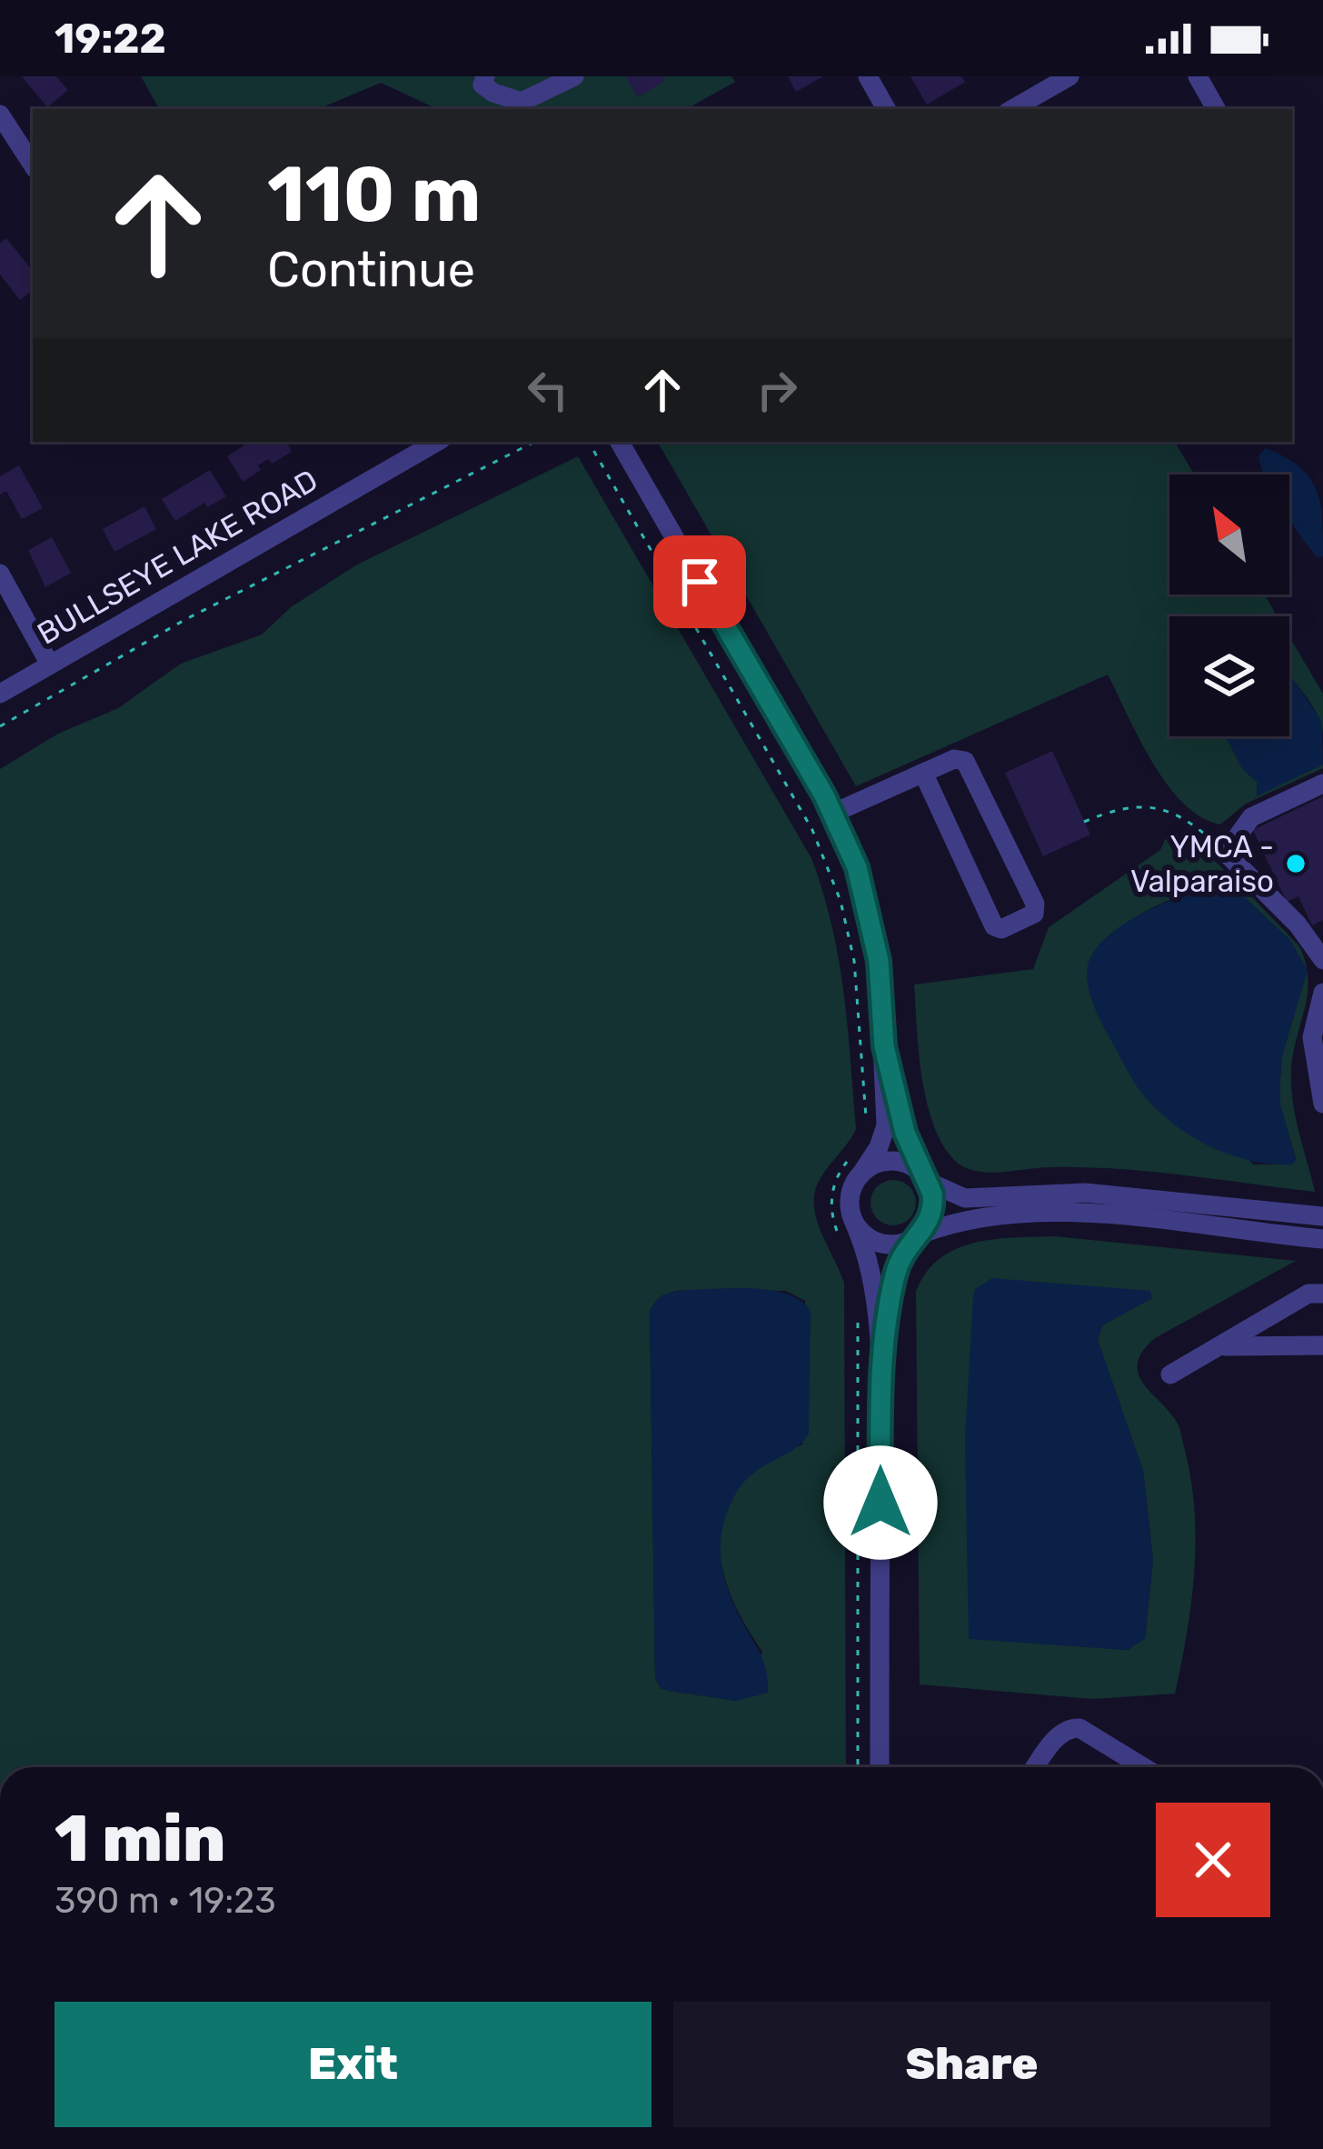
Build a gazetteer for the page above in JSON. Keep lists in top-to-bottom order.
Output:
{
  "streets": {
    "street": ["BULLSEYE LAKE ROAD"]
  },
  "places": ["YMCA - Valparaiso"],
  "north": "top left",
  "page": {
    "status": "19:22",
    "turn": ["110 m", "Continue"],
    "heading": ["1 min", "390 m · 19:23"],
    "buttons": ["Exit", "Share"]
  }
}
